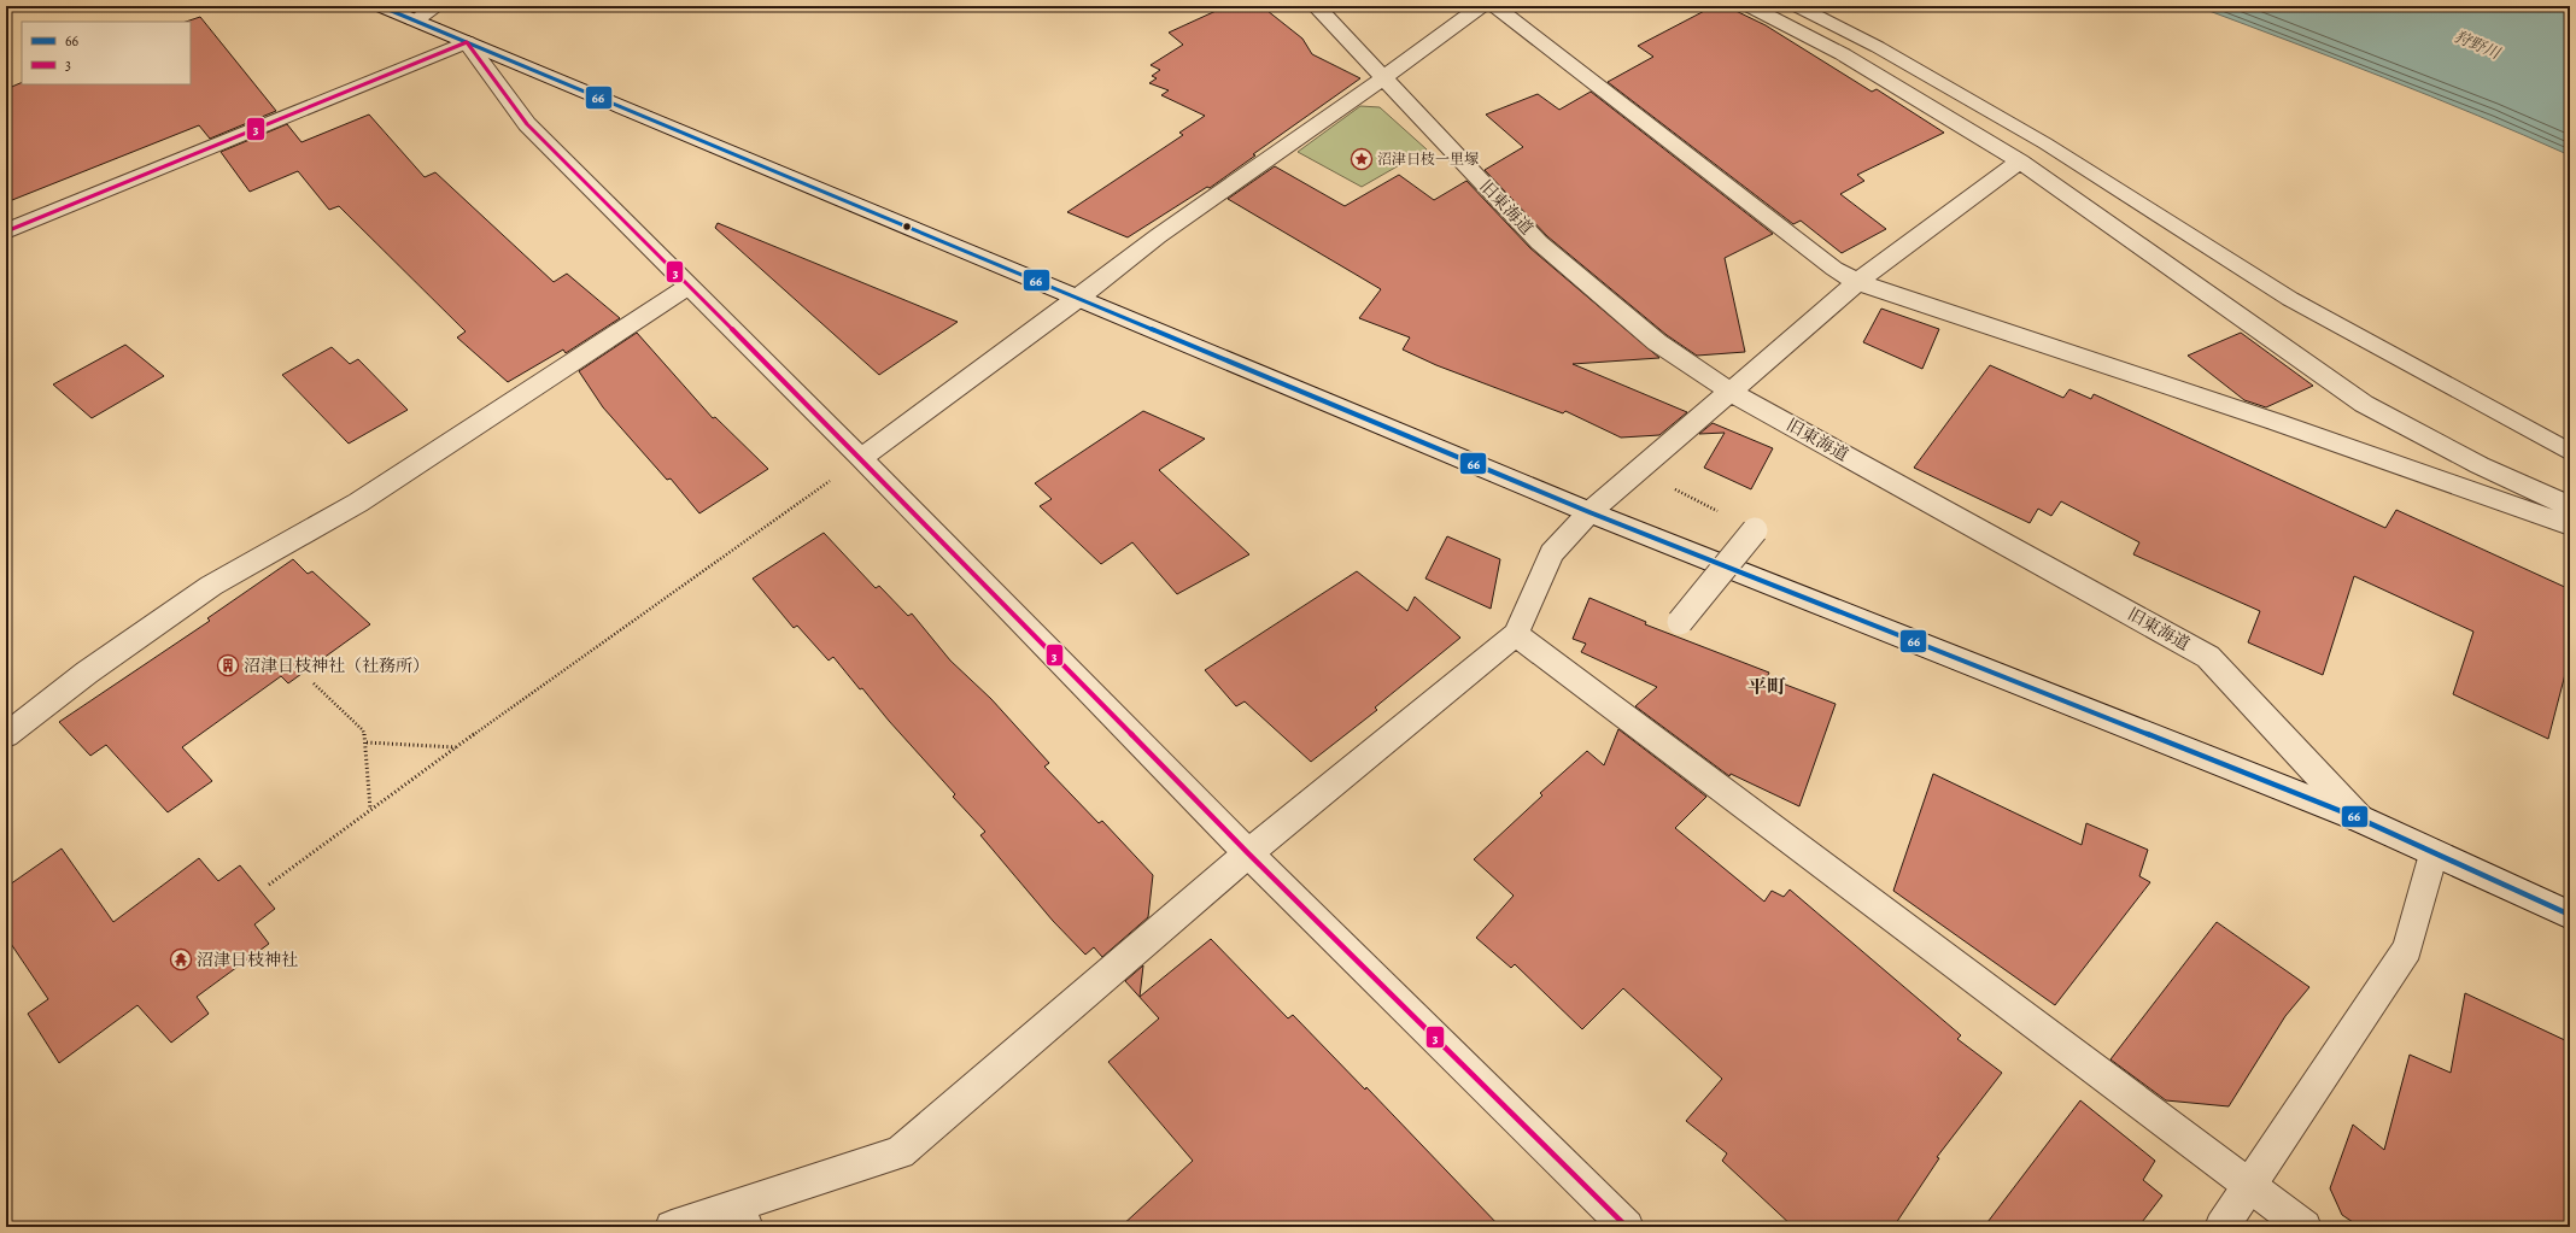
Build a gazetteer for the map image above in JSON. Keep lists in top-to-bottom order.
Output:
{
  "streets": {
    "street": ["旧東海道"]
  },
  "districts": ["平町"],
  "water": ["狩野川"],
  "places": {
    "place": ["沼津日枝一里塚"],
    "building": ["沼津日枝神社（社務所）"],
    "temple": ["沼津日枝神社"]
  },
  "lines": ["transit line 66", "transit line 3"],
  "legend": ["66", "3"]
}
